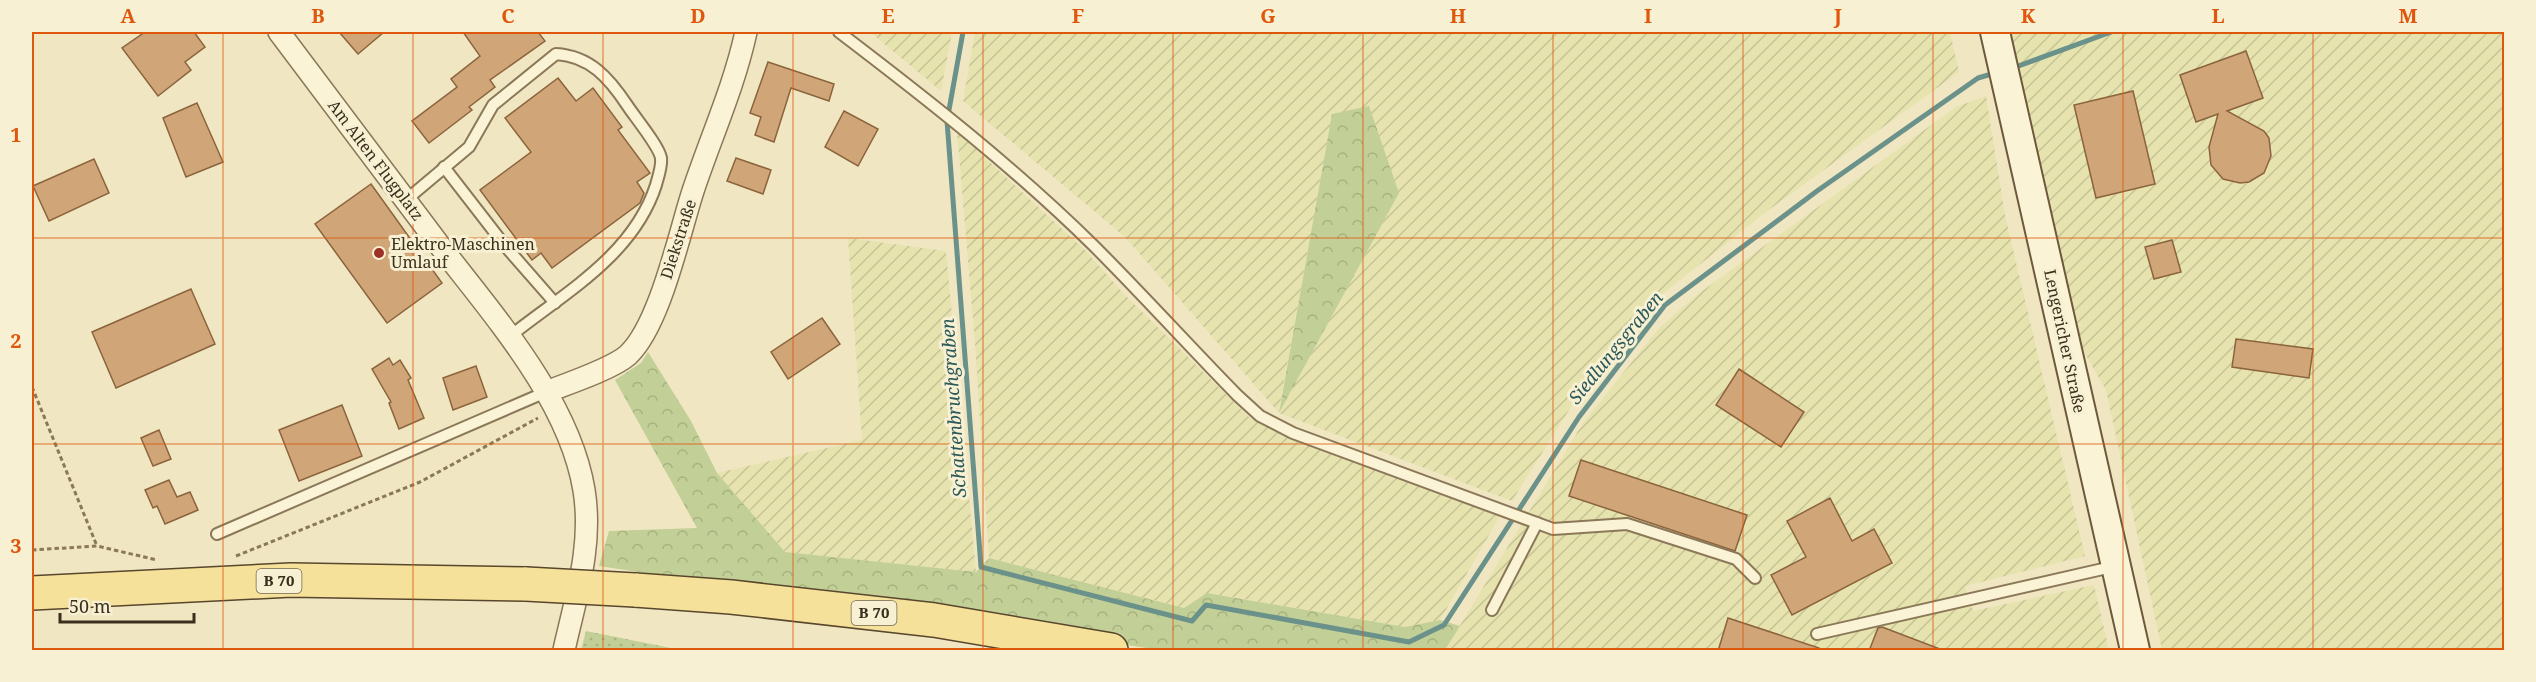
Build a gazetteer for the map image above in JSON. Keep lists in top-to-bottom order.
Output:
{
  "streets": {
    "main road": ["Lengericher Straße", "B 70"],
    "street": ["Am Alten Flugplatz", "Diekstraße"]
  },
  "crossings": [
    ["Am Alten Flugplatz", "Diekstraße"]
  ],
  "water": ["Siedlungsgraben", "Schattenbruchgraben"],
  "places": ["Elektro-Maschinen Umlauf"],
  "scale_bar": "50 m",
  "grid": {
    "columns": [
      "A",
      "B",
      "C",
      "D",
      "E",
      "F",
      "G",
      "H",
      "I",
      "J",
      "K",
      "L",
      "M"
    ],
    "rows": ["1", "2", "3"]
  }
}
